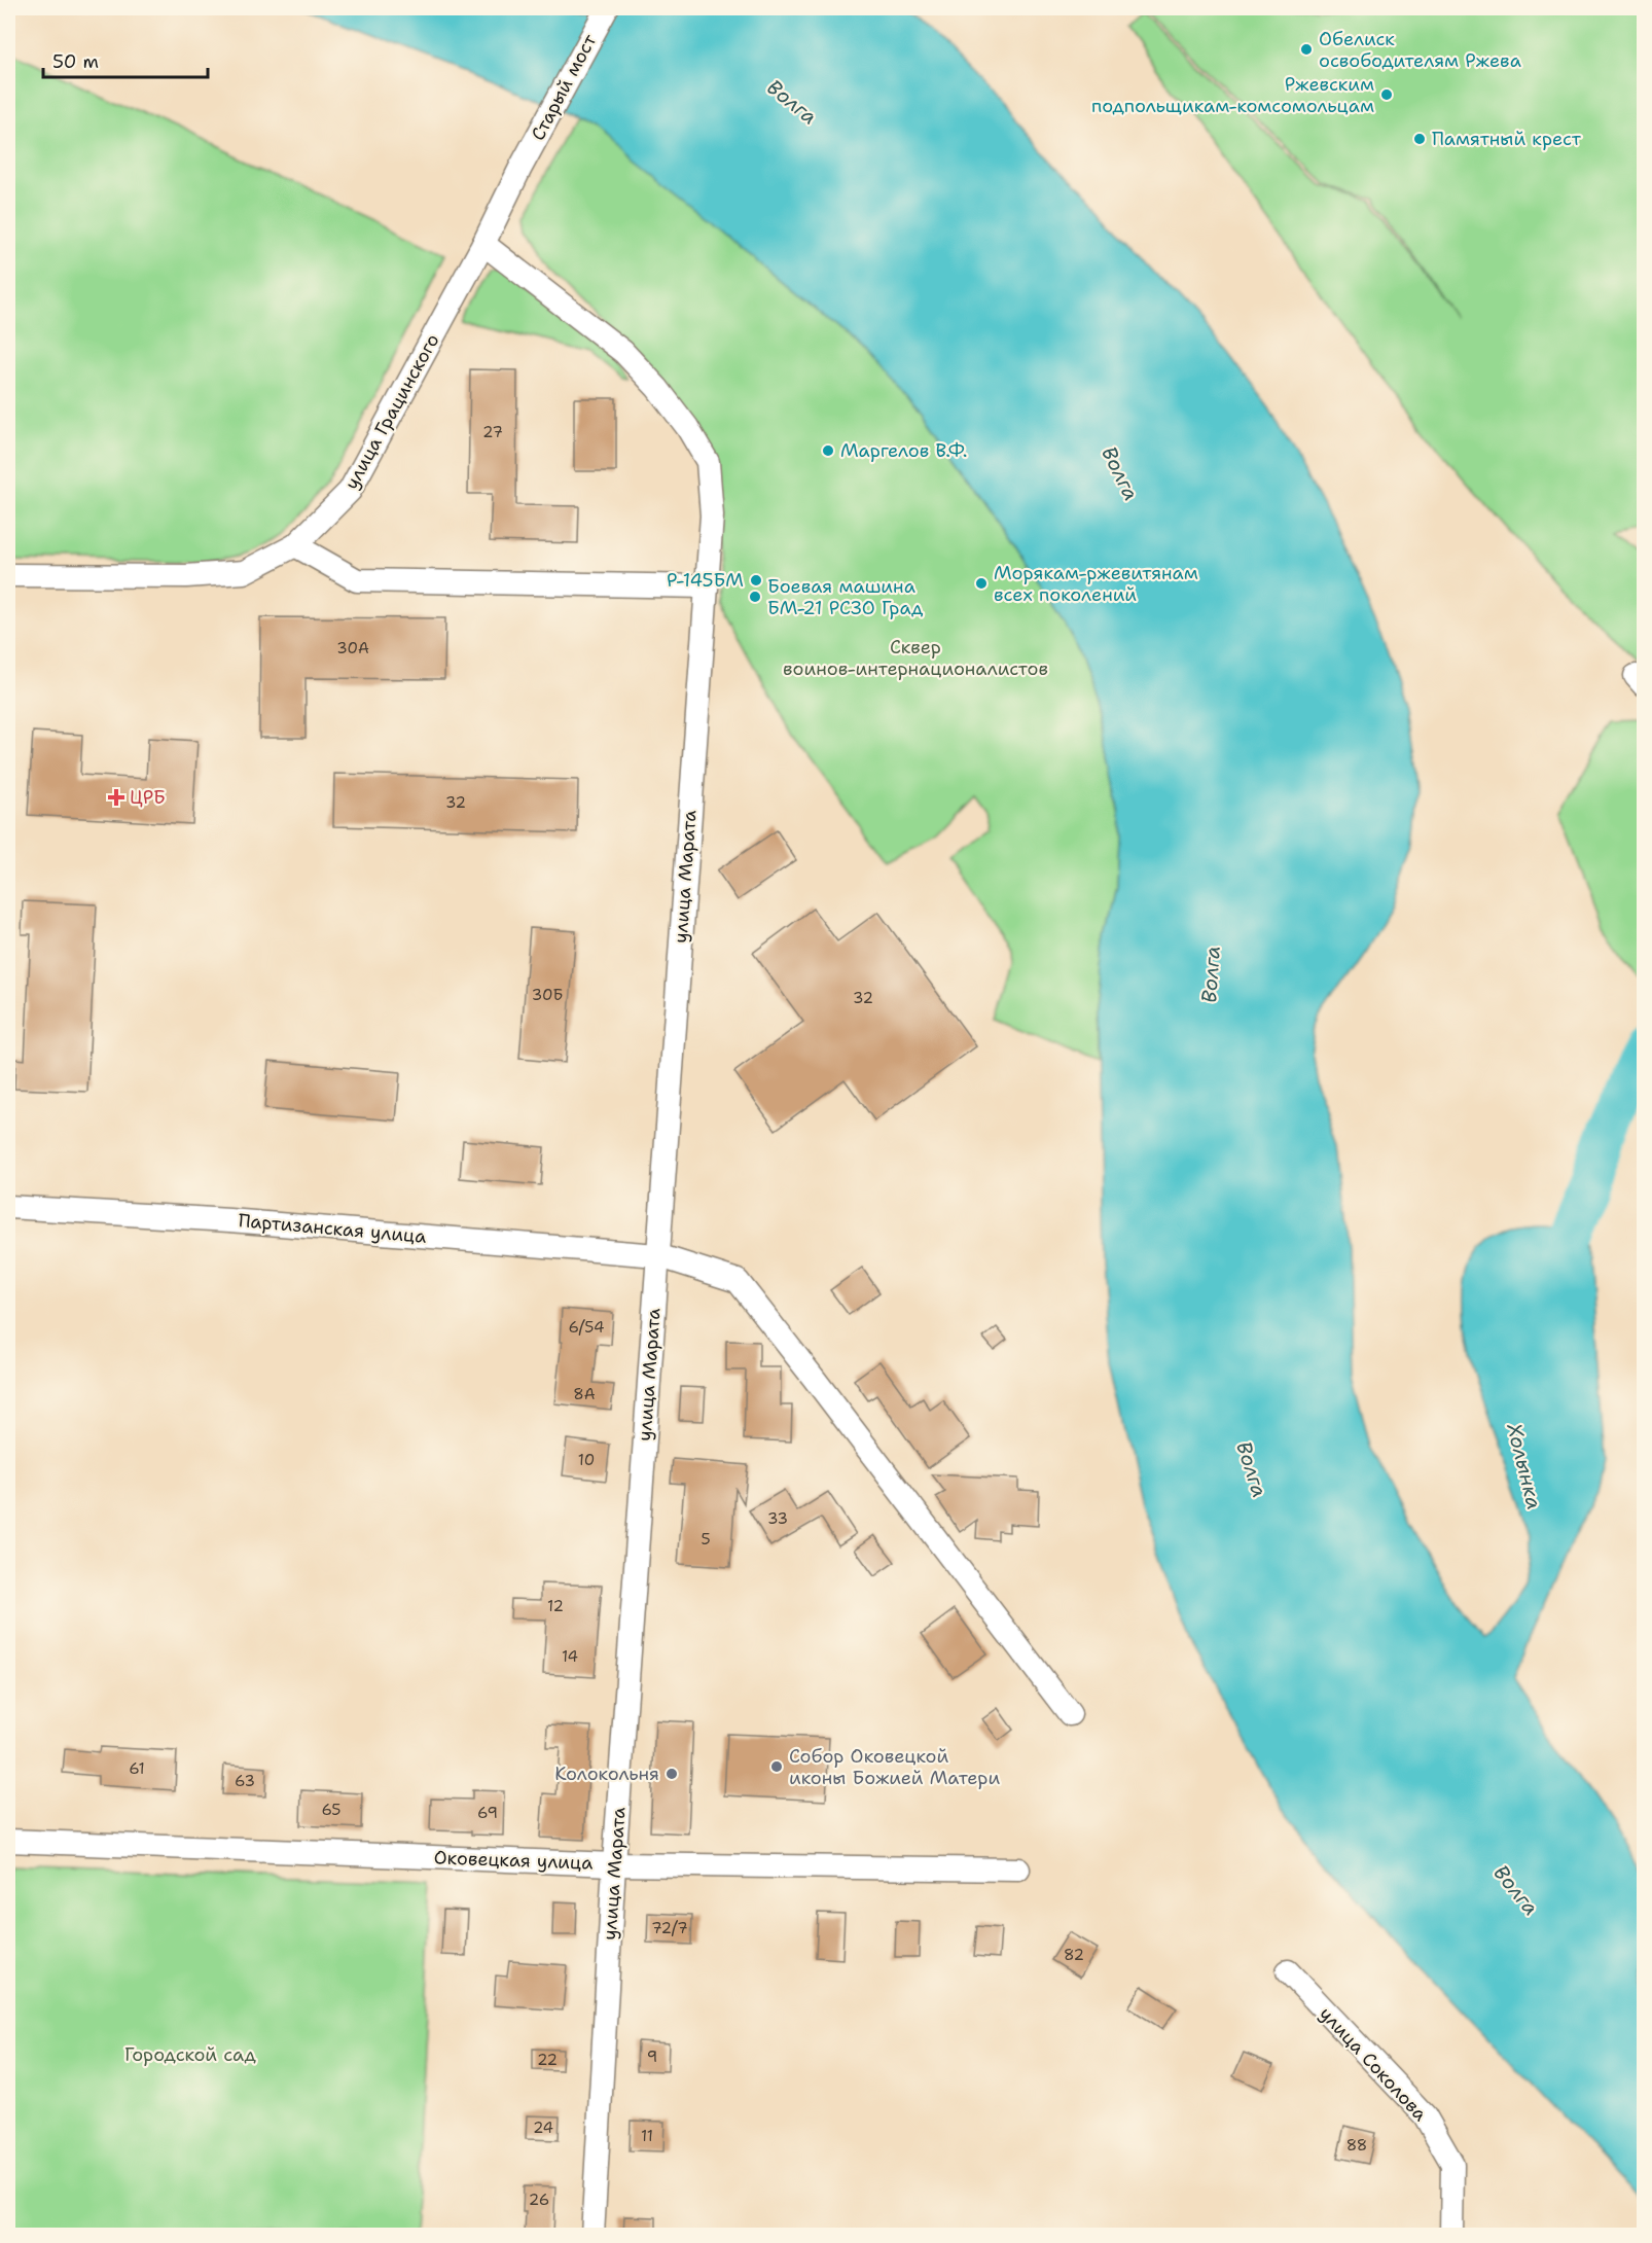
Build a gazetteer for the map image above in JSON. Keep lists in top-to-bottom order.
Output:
{
  "streets": {
    "street": [
      "Старый мост",
      "улица Грацинского",
      "улица Марата",
      "Партизанская улица",
      "Оковецкая улица",
      "улица Соколова"
    ]
  },
  "crossings": [
    ["Старый мост", "улица Грацинского"],
    ["улица Грацинского", "улица Марата"],
    ["улица Марата", "Партизанская улица"],
    ["улица Марата", "Оковецкая улица"]
  ],
  "water": ["Волга", "Холынка"],
  "parks": ["Сквер воинов-интернационалистов", "Городской сад"],
  "places": {
    "other": [
      "Обелиск освободителям Ржева",
      "Ржевским подпольщикам-комсомольцам",
      "Памятный крест",
      "Маргелов В.Ф.",
      "Р-145БМ",
      "Морякам-ржевитянам всех поколений",
      "Боевая машина БМ-21 РСЗО Град",
      "Собор Оковецкой иконы Божией Матери",
      "Колокольня"
    ],
    "health": ["ЦРБ"]
  },
  "house_numbers": [
    "27",
    "30А",
    "32",
    "30Б",
    "32",
    "6/54",
    "8А",
    "10",
    "33",
    "5",
    "12",
    "14",
    "61",
    "63",
    "65",
    "69",
    "72/7",
    "82",
    "9",
    "22",
    "24",
    "11",
    "88",
    "26"
  ],
  "scale_bar": "50 m"
}
